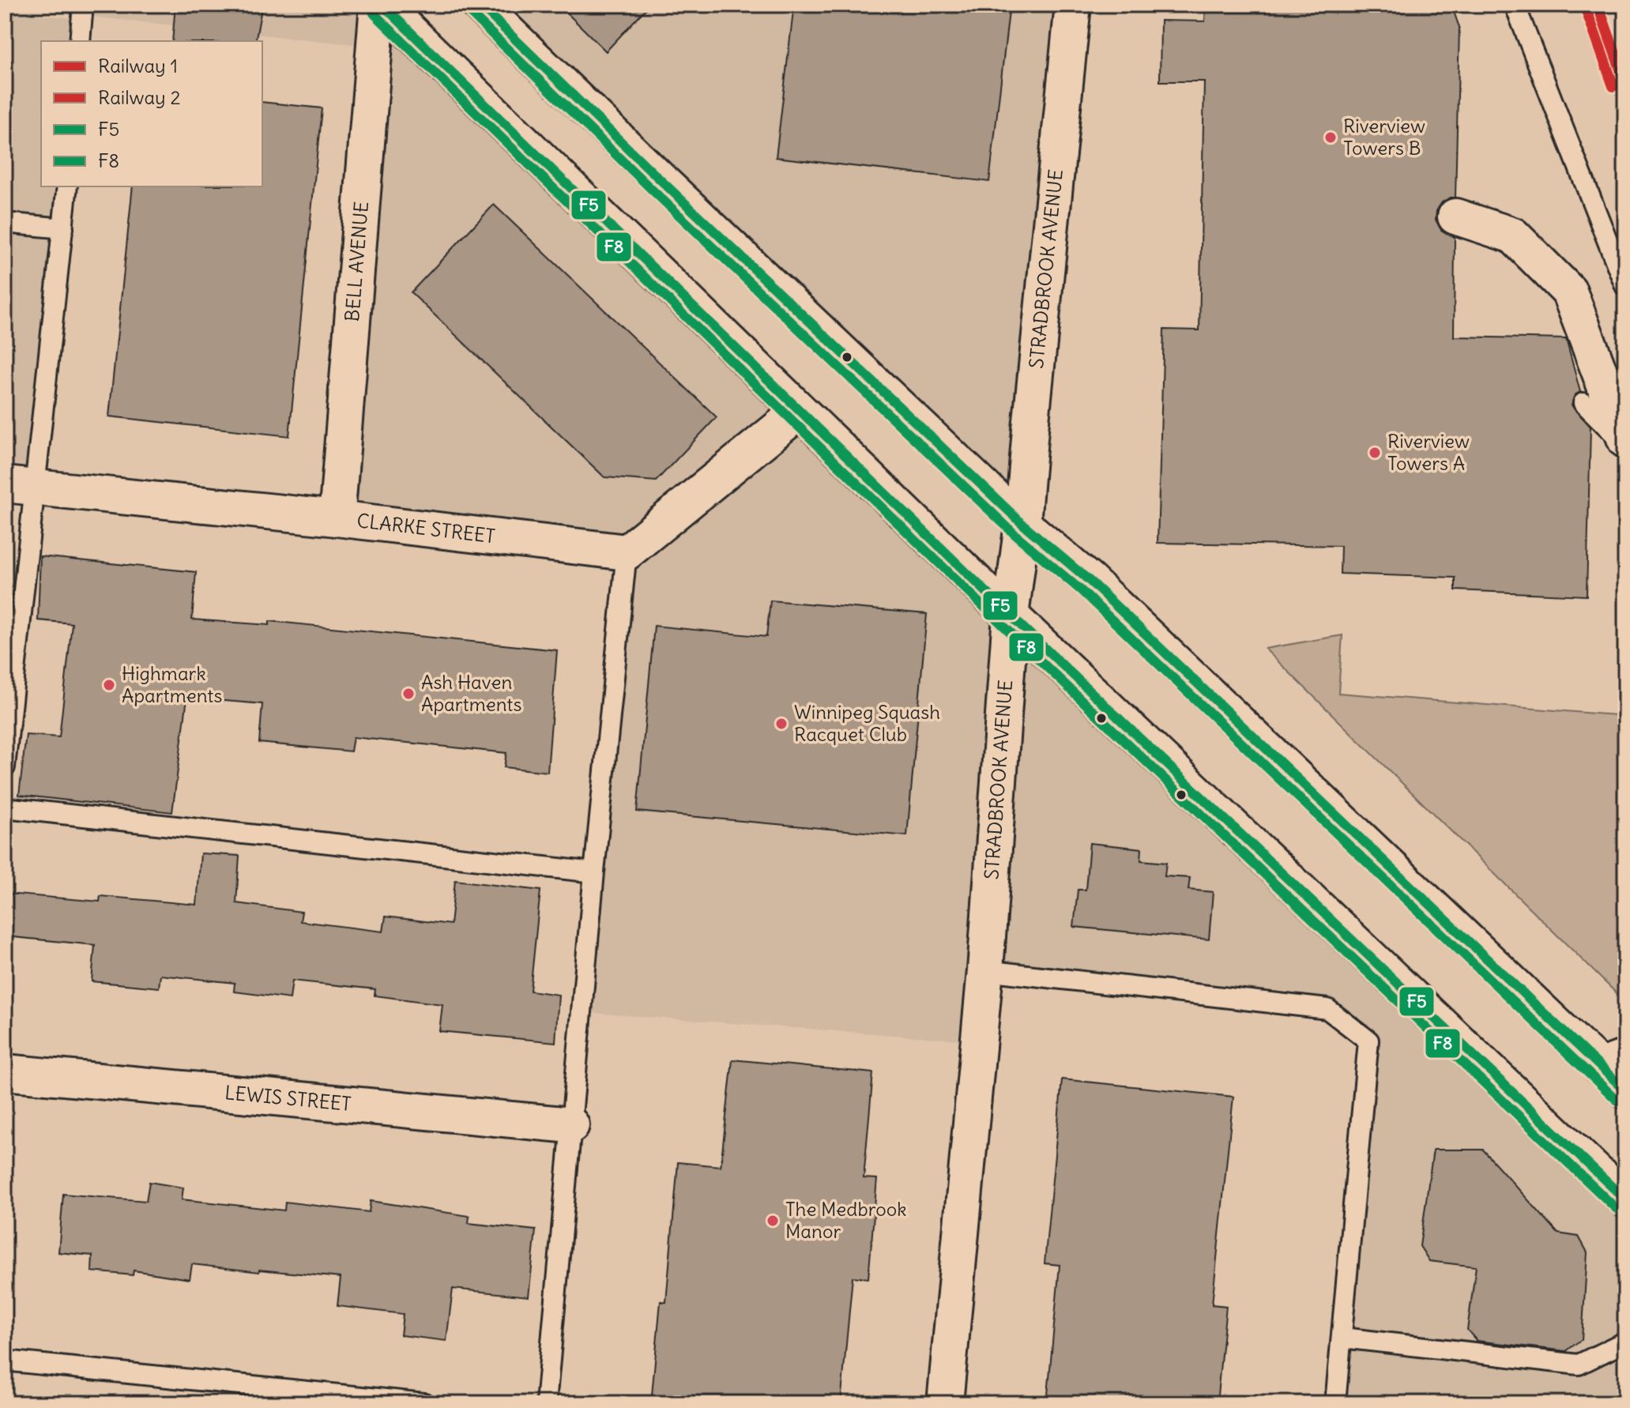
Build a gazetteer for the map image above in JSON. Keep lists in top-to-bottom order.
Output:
{
  "streets": {
    "main road": [
      "BELL AVENUE",
      "STRADBROOK AVENUE",
      "CLARKE STREET",
      "LEWIS STREET"
    ]
  },
  "crossings": [
    ["BELL AVENUE", "CLARKE STREET"]
  ],
  "places": [
    "Riverview Towers B",
    "Riverview Towers A",
    "Highmark Apartments",
    "Ash Haven Apartments",
    "Winnipeg Squash Racquet Club",
    "The Medbrook Manor"
  ],
  "lines": [
    "rail line 1",
    "transit line F5",
    "rail line 2",
    "transit line F8"
  ],
  "legend": [
    "Railway 1",
    "Railway 2",
    "F5",
    "F8"
  ]
}
